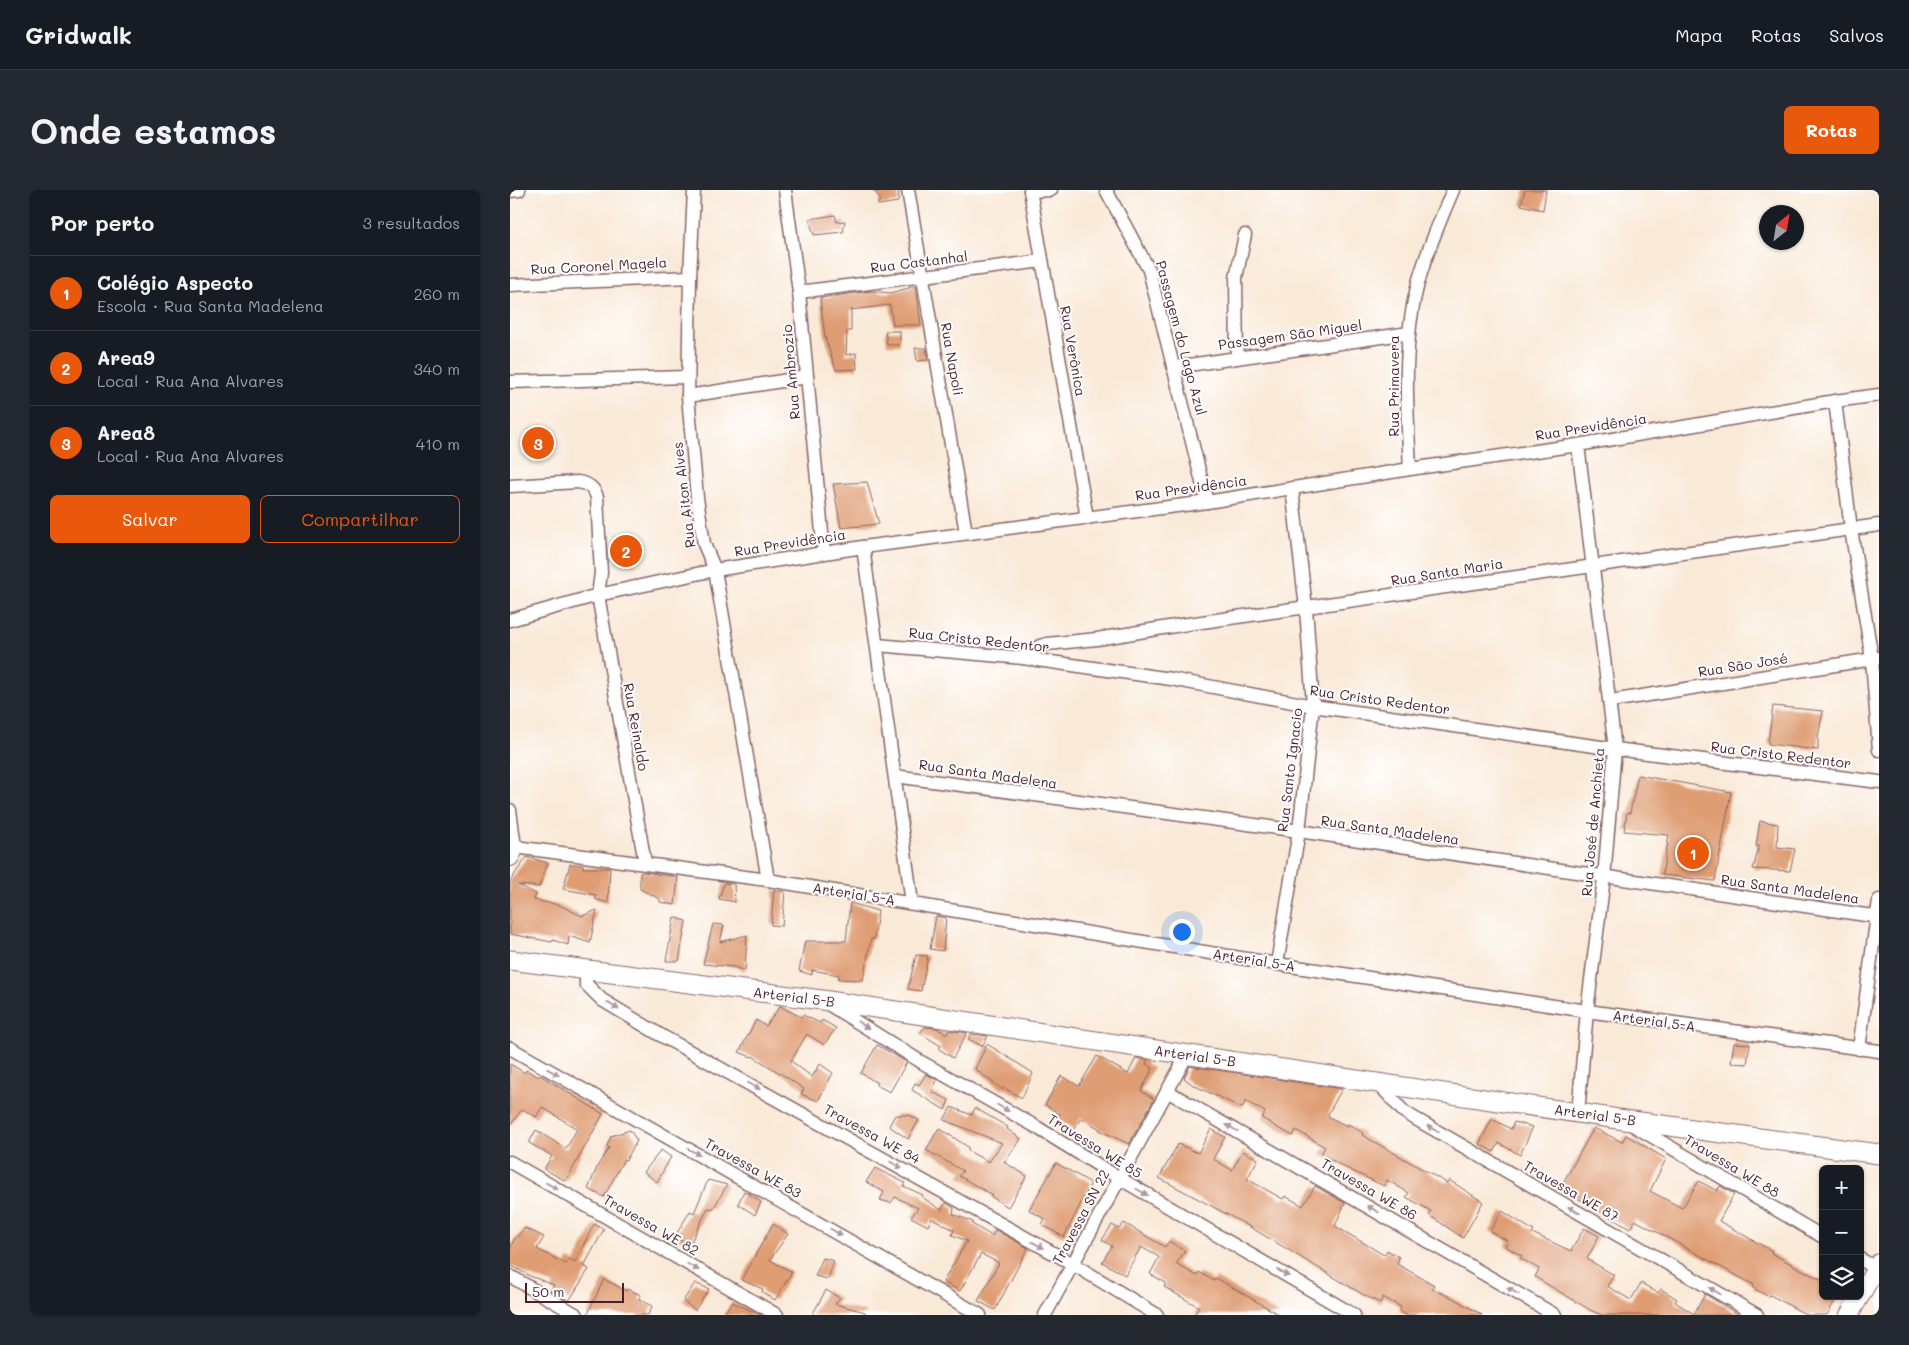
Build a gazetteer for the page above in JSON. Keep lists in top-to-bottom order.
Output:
{
  "streets": {
    "main road": ["Arterial 5-B"],
    "street": [
      "Rua Castanhal",
      "Rua Coronel Magela",
      "Passagem São Miguel",
      "Passagem do Lago Azul",
      "Rua Verônica",
      "Rua Napoli",
      "Rua Ambrozio",
      "Rua Primavera",
      "Rua Previdência",
      "Rua Aiton Alves",
      "Rua Santa Maria",
      "Rua Cristo Redentor",
      "Rua São José",
      "Rua Reinaldo",
      "Rua Santo Ignacio",
      "Rua Santa Madelena",
      "Rua José de Anchieta",
      "Arterial 5-A",
      "Travessa WE 84",
      "Travessa WE 85",
      "Travessa WE 88",
      "Travessa WE 83",
      "Travessa WE 86",
      "Travessa WE 87",
      "Travessa SN 22",
      "Travessa WE 82"
    ]
  },
  "crossings": [
    ["Rua Castanhal", "Rua Verônica"],
    ["Rua Castanhal", "Rua Napoli"],
    ["Rua Castanhal", "Rua Ambrozio"],
    ["Rua Coronel Magela", "Rua Aiton Alves"],
    ["Passagem São Miguel", "Passagem do Lago Azul"],
    ["Passagem São Miguel", "Rua Primavera"],
    ["Passagem do Lago Azul", "Rua Previdência"],
    ["Rua Verônica", "Rua Previdência"],
    ["Rua Napoli", "Rua Previdência"],
    ["Rua Ambrozio", "Rua Previdência"],
    ["Rua Primavera", "Rua Previdência"],
    ["Rua Previdência", "Rua Aiton Alves"],
    ["Rua Previdência", "Rua Reinaldo"],
    ["Rua Previdência", "Rua Santo Ignacio"],
    ["Rua Previdência", "Rua José de Anchieta"],
    ["Rua Aiton Alves", "Arterial 5-A"],
    ["Rua Santa Maria", "Rua Cristo Redentor"],
    ["Rua Santa Maria", "Rua Santo Ignacio"],
    ["Rua Santa Maria", "Rua José de Anchieta"],
    ["Rua Cristo Redentor", "Rua Santo Ignacio"],
    ["Rua Cristo Redentor", "Rua José de Anchieta"],
    ["Rua São José", "Rua José de Anchieta"],
    ["Rua Reinaldo", "Arterial 5-A"],
    ["Rua Santo Ignacio", "Rua Santa Madelena"],
    ["Rua Santo Ignacio", "Arterial 5-A"],
    ["Rua Santa Madelena", "Rua José de Anchieta"],
    ["Rua José de Anchieta", "Arterial 5-A"],
    ["Rua José de Anchieta", "Arterial 5-B"],
    ["Arterial 5-B", "Travessa WE 84"],
    ["Arterial 5-B", "Travessa WE 85"],
    ["Arterial 5-B", "Travessa WE 88"],
    ["Arterial 5-B", "Travessa WE 87"],
    ["Arterial 5-B", "Travessa SN 22"],
    ["Travessa WE 84", "Travessa SN 22"],
    ["Travessa WE 85", "Travessa SN 22"],
    ["Travessa WE 86", "Travessa SN 22"]
  ],
  "one_way": [
    "Travessa WE 84",
    "Travessa WE 85",
    "Travessa WE 83",
    "Travessa WE 86",
    "Travessa WE 87",
    "Travessa WE 82"
  ],
  "scale_bar": "50 m",
  "north": "top right",
  "page": {
    "header": "Gridwalk",
    "nav": ["Mapa", "Rotas", "Salvos"],
    "buttons": [
      "Rotas",
      ["Salvar", "Compartilhar"]
    ],
    "title": "Onde estamos",
    "heading": ["Por perto", "3 resultados"],
    "list": [
      {
        "mark": "1",
        "name": "Colégio Aspecto",
        "note": "Escola · Rua Santa Madelena",
        "value": "260 m"
      },
      {
        "mark": "2",
        "name": "Area9",
        "note": "Local · Rua Ana Alvares",
        "value": "340 m"
      },
      {
        "mark": "3",
        "name": "Area8",
        "note": "Local · Rua Ana Alvares",
        "value": "410 m"
      }
    ],
    "pins": ["3", "2", "1"],
    "map_buttons": ["+", "−"],
    "scale": "50 m"
  }
}
